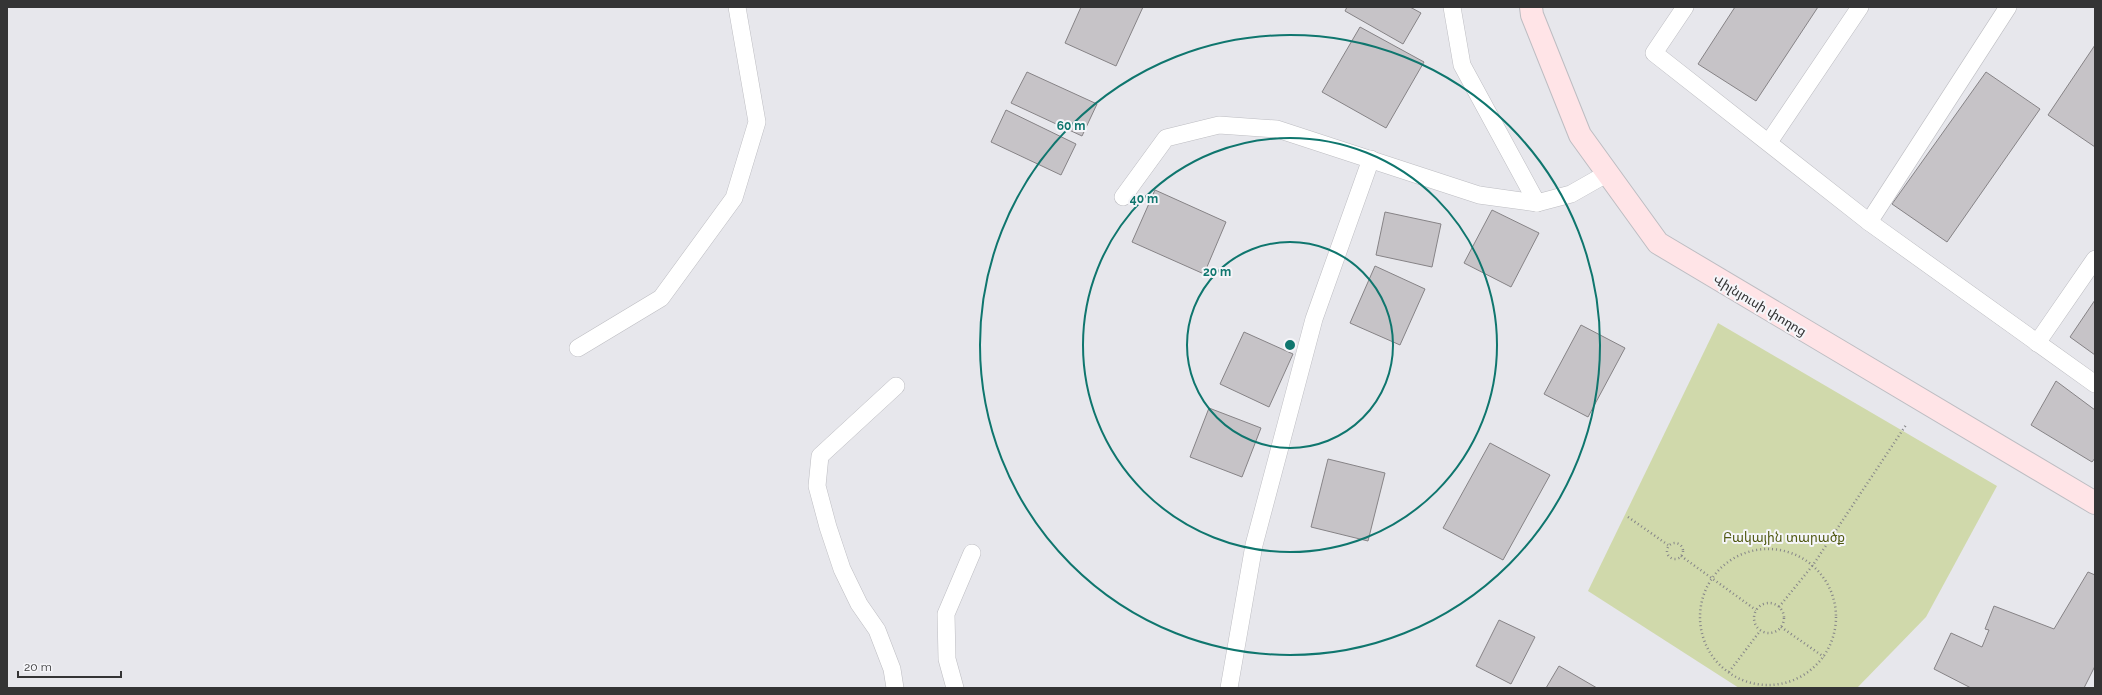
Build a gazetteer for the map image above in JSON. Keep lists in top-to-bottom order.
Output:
{
  "streets": {
    "street": ["Վիլնյուսի փողոց"]
  },
  "parks": ["Բակային տարածք"],
  "scale_bar": "20 m",
  "rings": ["60 m", "40 m", "20 m"]
}
